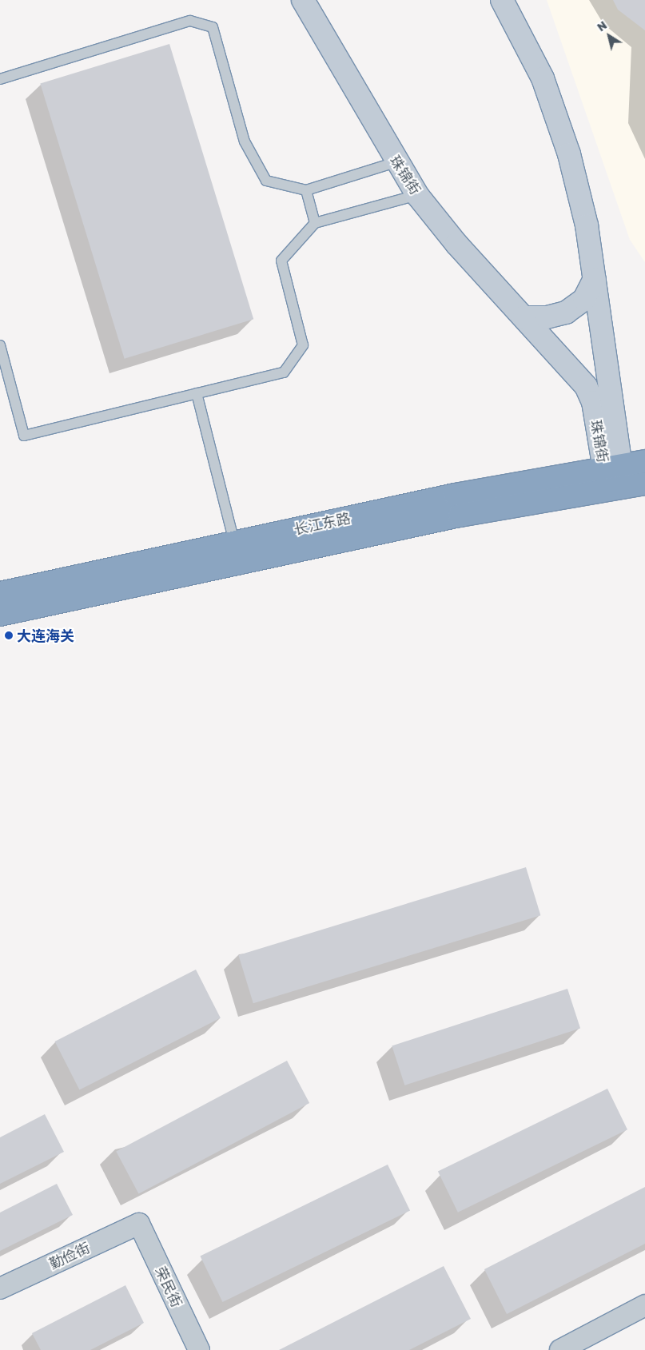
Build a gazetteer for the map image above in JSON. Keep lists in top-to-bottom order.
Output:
{
  "streets": {
    "highway": ["长江东路"],
    "main road": ["珠锦街"],
    "street": ["勤俭街", "荣民街"]
  },
  "crossings": [
    ["珠锦街", "长江东路"],
    ["勤俭街", "荣民街"]
  ],
  "places": ["大连海关"],
  "north": "top left"
}
